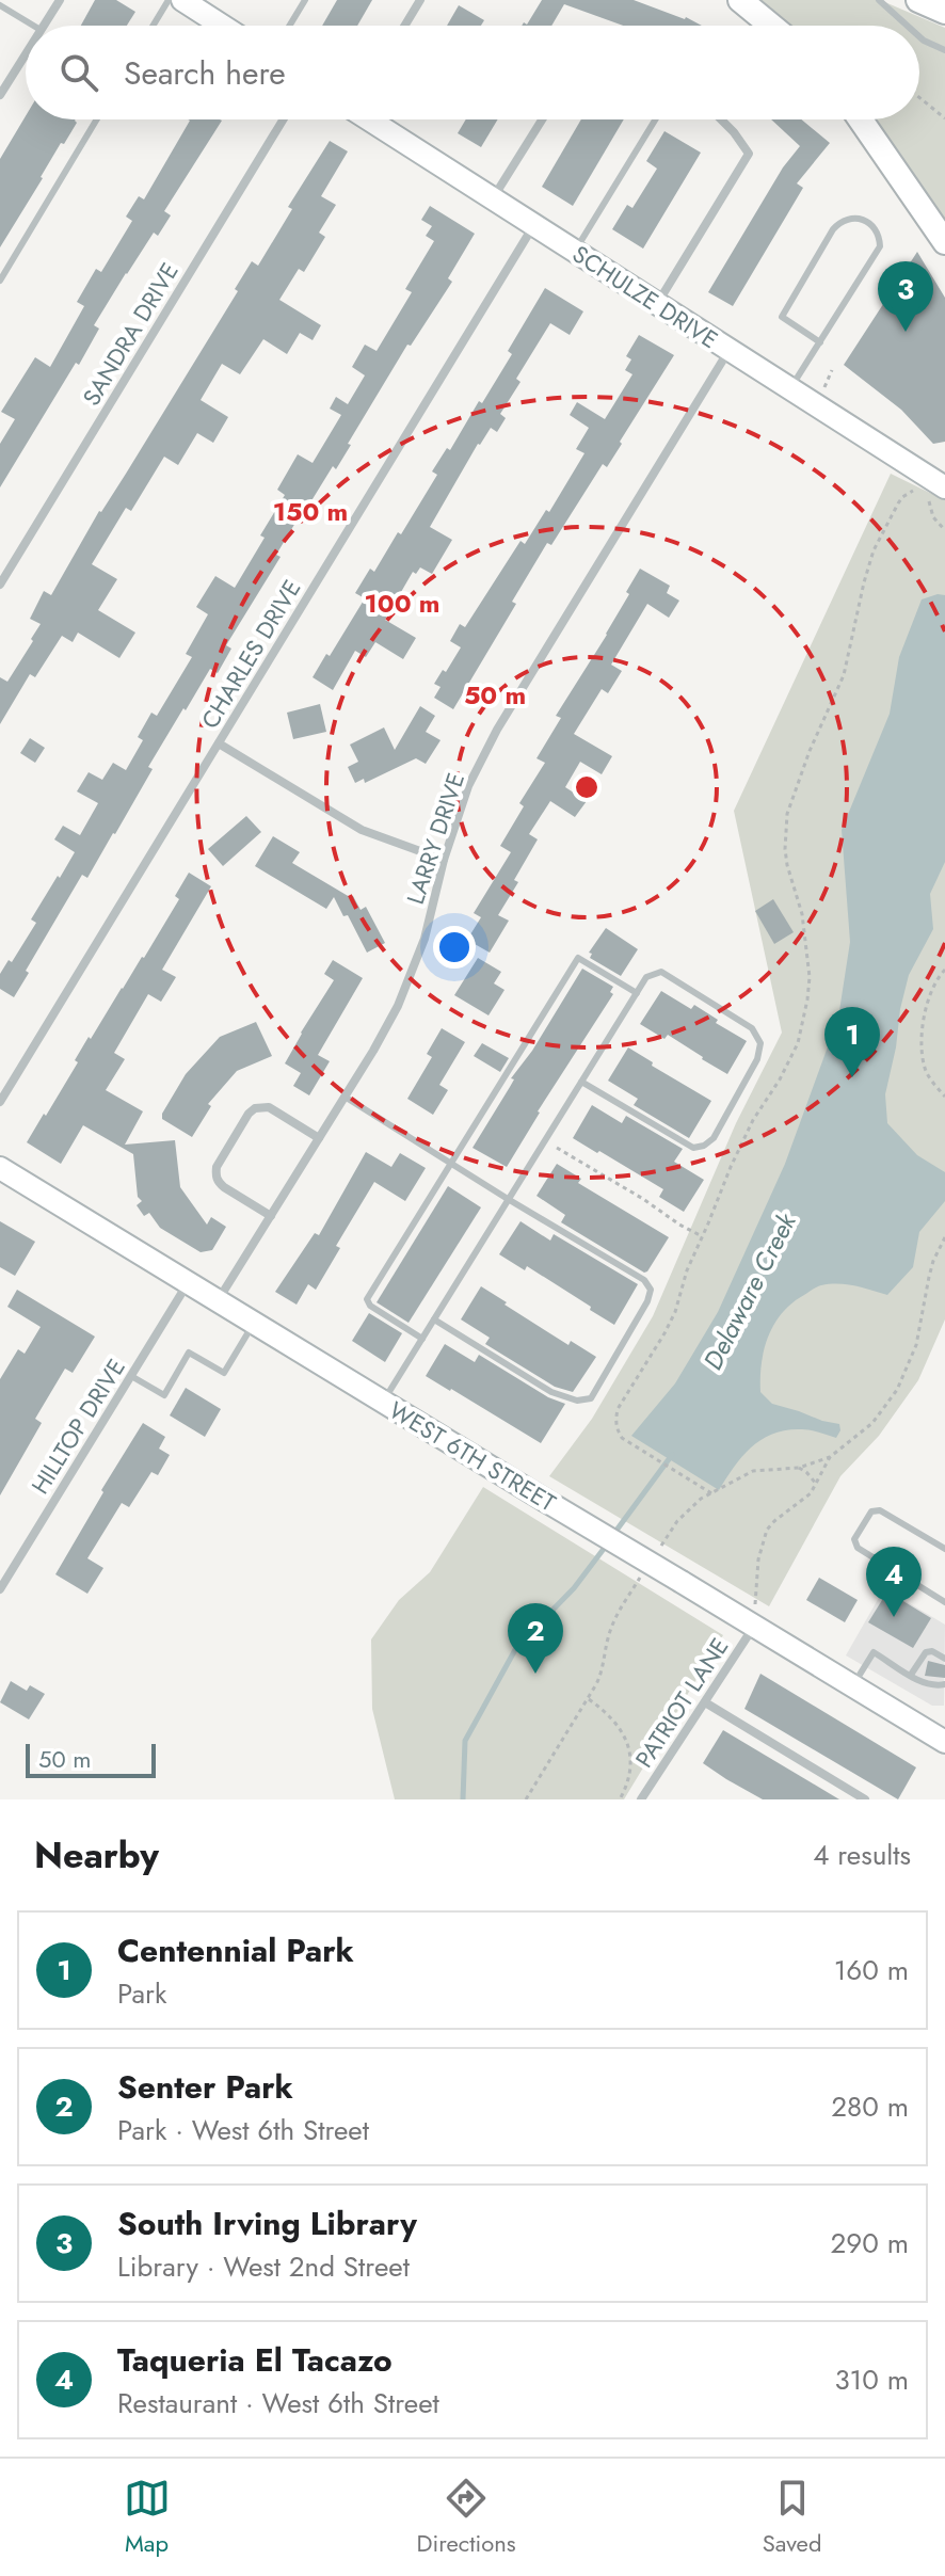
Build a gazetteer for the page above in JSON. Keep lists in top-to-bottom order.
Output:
{
  "streets": {
    "street": [
      "SCHULZE DRIVE",
      "SANDRA DRIVE",
      "CHARLES DRIVE",
      "LARRY DRIVE",
      "HILLTOP DRIVE",
      "WEST 6TH STREET",
      "PATRIOT LANE"
    ]
  },
  "crossings": [
    ["SCHULZE DRIVE", "CHARLES DRIVE"],
    ["SCHULZE DRIVE", "LARRY DRIVE"],
    ["LARRY DRIVE", "WEST 6TH STREET"],
    ["HILLTOP DRIVE", "WEST 6TH STREET"],
    ["WEST 6TH STREET", "PATRIOT LANE"]
  ],
  "water": ["Delaware Creek"],
  "scale_bar": "50 m",
  "page": {
    "search": "Search here",
    "pins": [
      "3",
      "1",
      "4",
      "2"
    ],
    "scale": "50 m",
    "heading": ["Nearby", "4 results"],
    "list": [
      {
        "mark": "1",
        "name": "Centennial Park",
        "note": "Park",
        "value": "160 m"
      },
      {
        "mark": "2",
        "name": "Senter Park",
        "note": "Park · West 6th Street",
        "value": "280 m"
      },
      {
        "mark": "3",
        "name": "South Irving Library",
        "note": "Library · West 2nd Street",
        "value": "290 m"
      },
      {
        "mark": "4",
        "name": "Taqueria El Tacazo",
        "note": "Restaurant · West 6th Street",
        "value": "310 m"
      }
    ],
    "nav": ["Map", "Directions", "Saved"]
  },
  "rings": ["150 m", "100 m", "50 m"]
}
